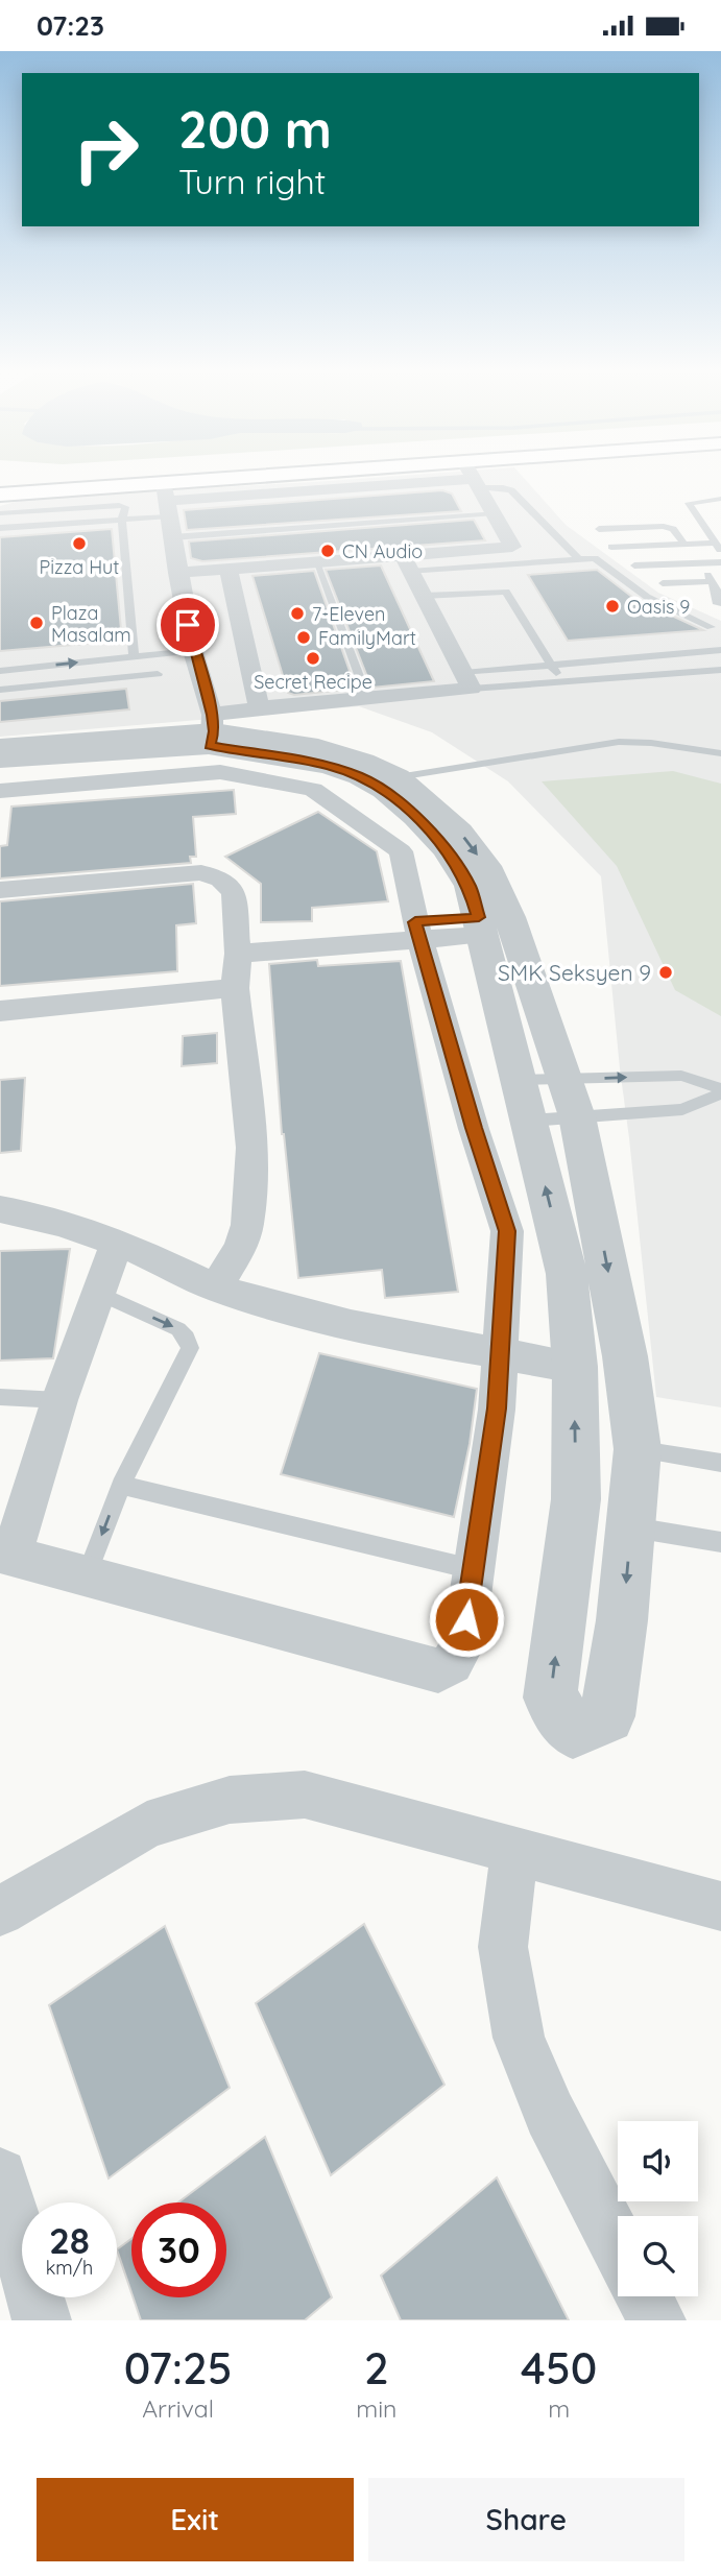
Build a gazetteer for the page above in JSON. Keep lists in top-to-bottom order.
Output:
{
  "places": [
    "Pizza Hut",
    "CN Audio",
    "Oasis 9",
    "7-Eleven",
    "Plaza Masalam",
    "FamilyMart",
    "Secret Recipe",
    "SMK Seksyen 9"
  ],
  "page": {
    "status": "07:23",
    "turn": ["200 m", "Turn right"],
    "speed": "28 km/h",
    "limit": "30",
    "eta": [
      "07:25",
      "Arrival",
      "2",
      "min",
      "450",
      "m"
    ],
    "buttons": ["Exit", "Share"]
  }
}
